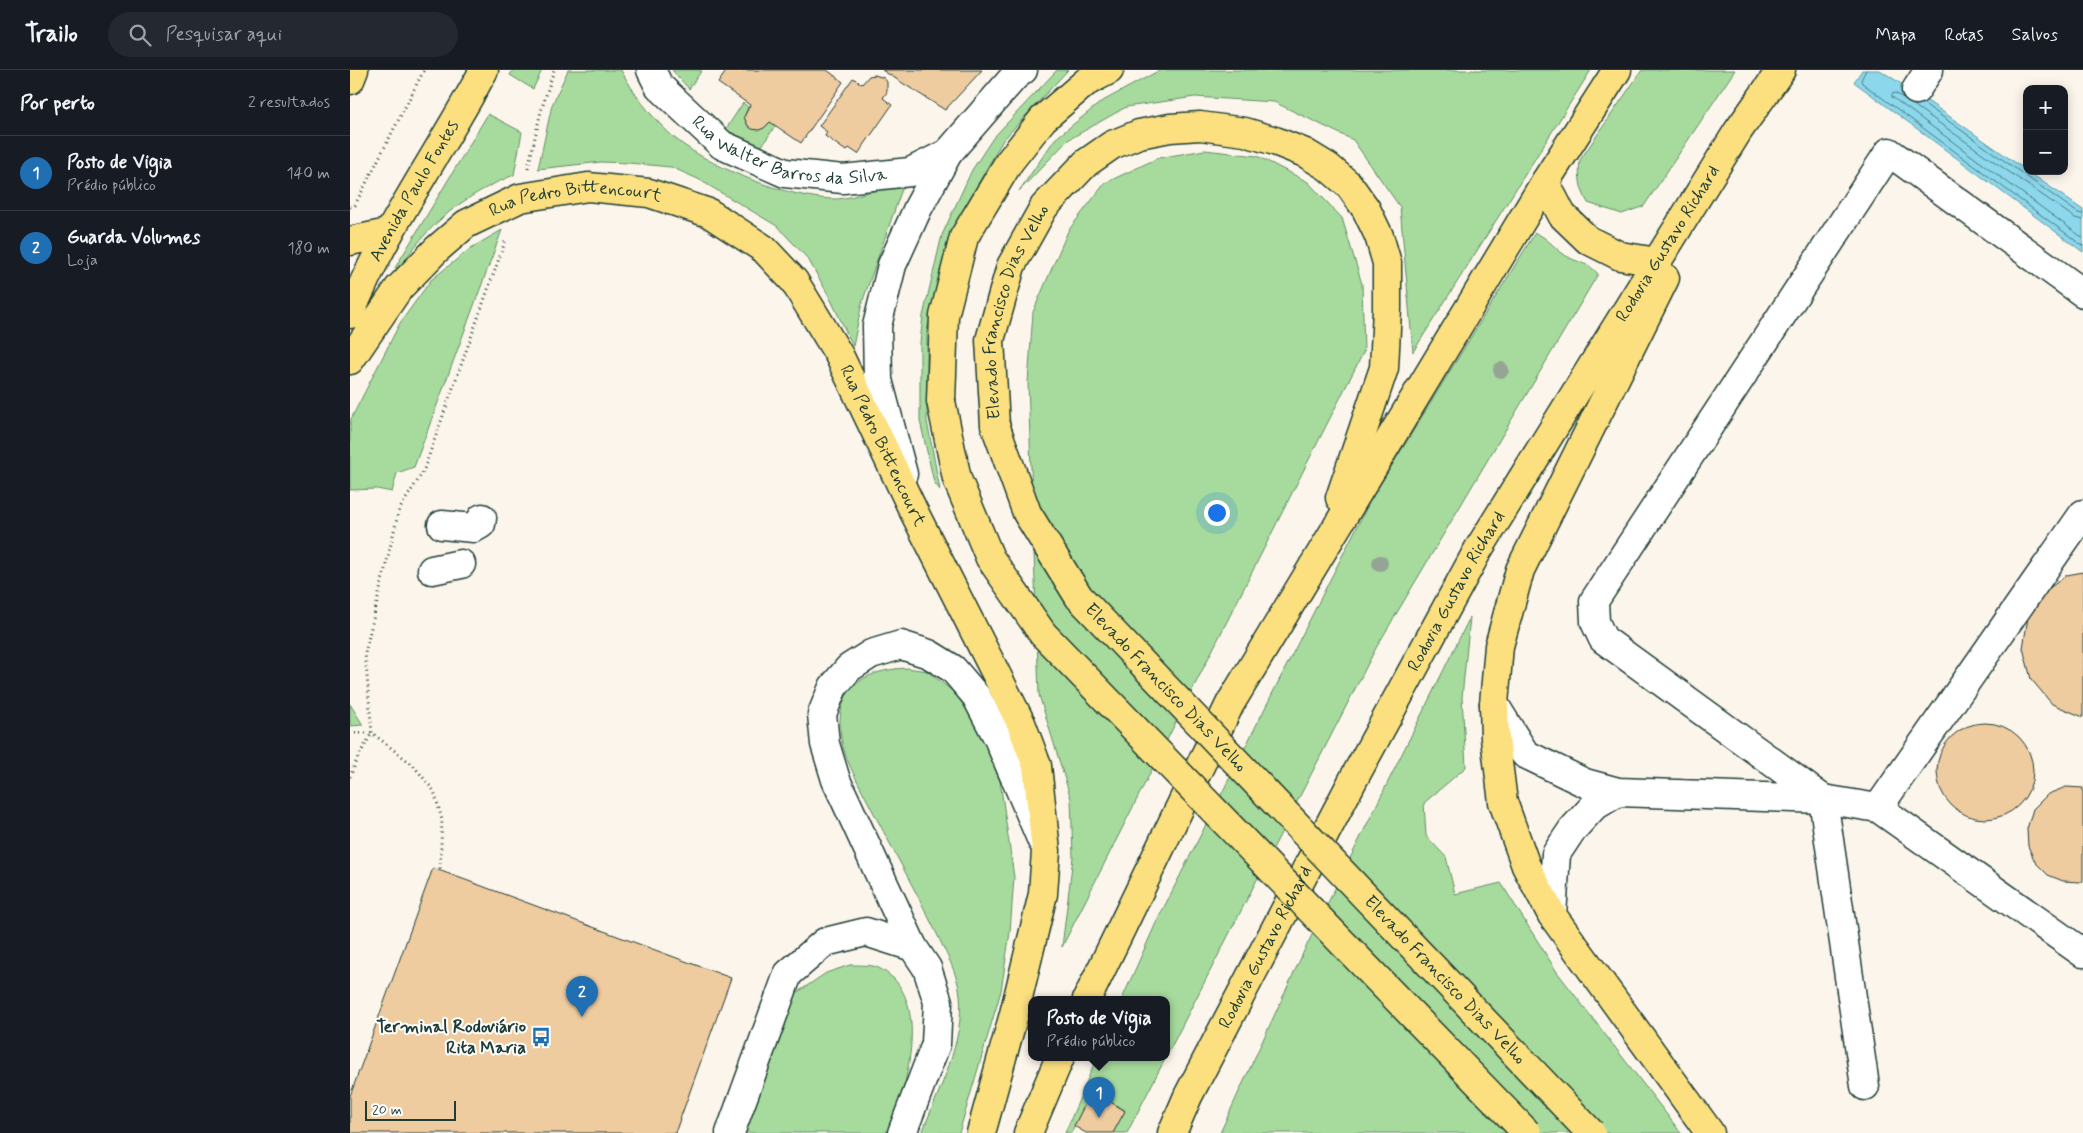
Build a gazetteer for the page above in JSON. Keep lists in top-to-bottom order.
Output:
{
  "streets": {
    "main road": [
      "Avenida Paulo Fontes",
      "Rua Pedro Bittencourt",
      "Rodovia Gustavo Richard",
      "Elevado Francisco Dias Velho"
    ],
    "lane": ["Rua Walter Barros da Silva"]
  },
  "places": {
    "bus stop": ["Terminal Rodoviário Rita Maria"]
  },
  "scale_bar": "20 m",
  "page": {
    "header": "Trailo",
    "search": "Pesquisar aqui",
    "nav": ["Mapa", "Rotas", "Salvos"],
    "heading": ["Por perto", "2 resultados"],
    "map_buttons": ["+", "−"],
    "list": [
      {
        "mark": "1",
        "name": "Posto de Vigia",
        "note": "Prédio público",
        "value": "140 m"
      },
      {
        "mark": "2",
        "name": "Guarda Volumes",
        "note": "Loja",
        "value": "180 m"
      }
    ],
    "pins": ["2", "1"],
    "popup": ["Posto de Vigia", "Prédio público"],
    "scale": "20 m"
  }
}
